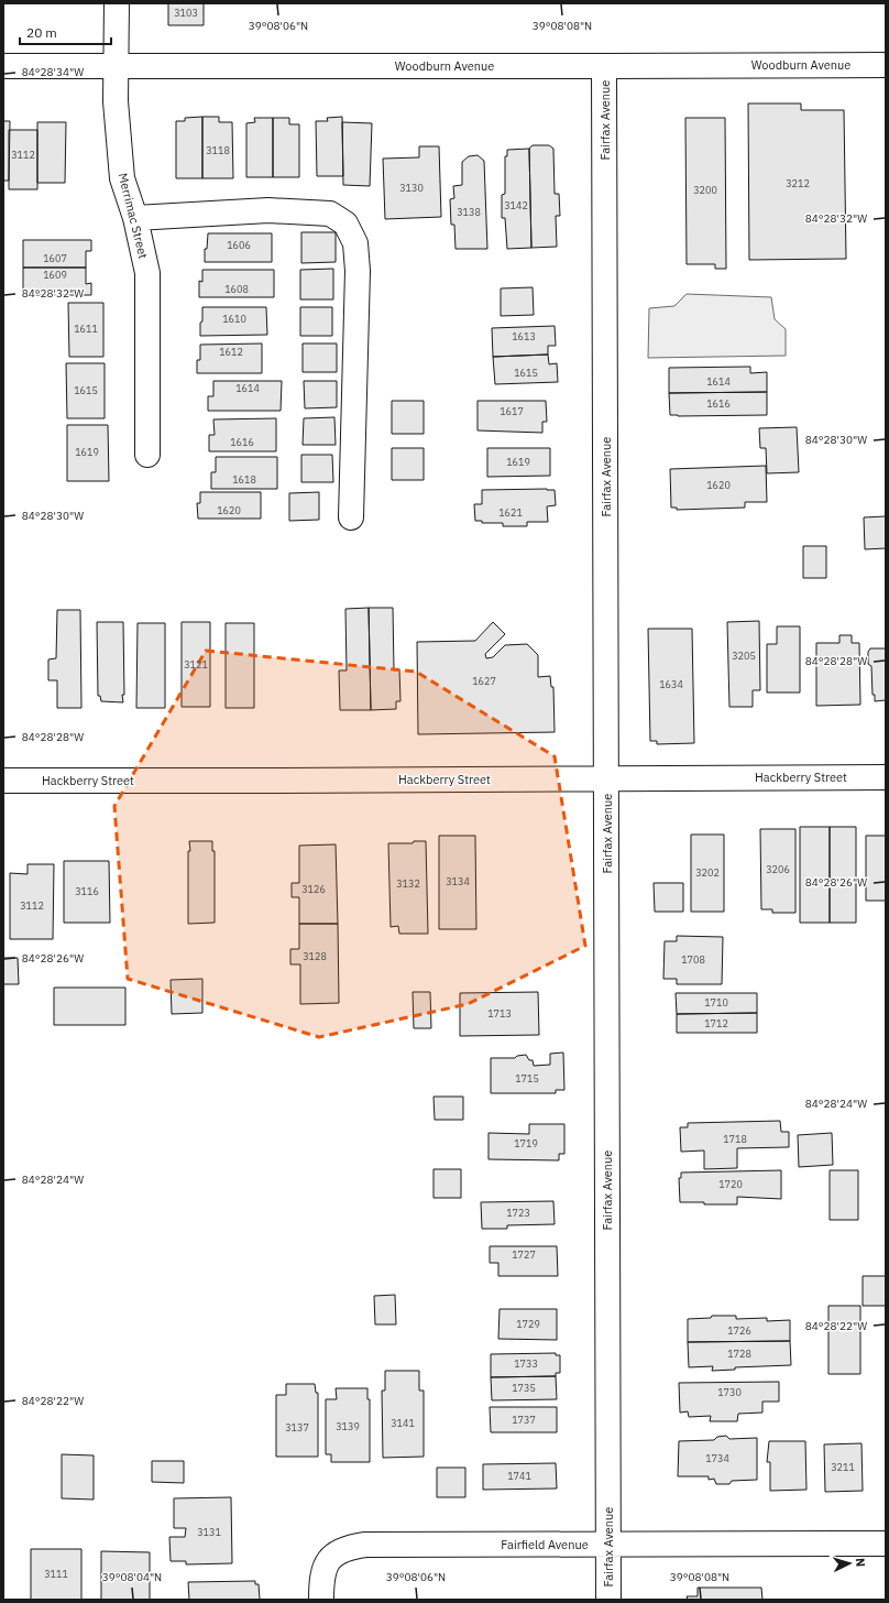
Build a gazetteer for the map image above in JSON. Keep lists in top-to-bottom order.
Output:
{
  "streets": {
    "street": [
      "Woodburn Avenue",
      "Fairfax Avenue",
      "Merrimac Street",
      "Hackberry Street",
      "Fairfield Avenue"
    ]
  },
  "crossings": [
    ["Woodburn Avenue", "Fairfax Avenue"],
    ["Woodburn Avenue", "Merrimac Street"],
    ["Fairfax Avenue", "Hackberry Street"],
    ["Fairfax Avenue", "Fairfield Avenue"]
  ],
  "house_numbers": [
    "3103",
    "3118",
    "3112",
    "3212",
    "3130",
    "3200",
    "3142",
    "3138",
    "1606",
    "1607",
    "1609",
    "1608",
    "1610",
    "1611",
    "1613",
    "1612",
    "1615",
    "1614",
    "1614",
    "1615",
    "1616",
    "1617",
    "1616",
    "1619",
    "1619",
    "1618",
    "1620",
    "1620",
    "1621",
    "3205",
    "3121",
    "1627",
    "1634",
    "3206",
    "3202",
    "3134",
    "3132",
    "3126",
    "3116",
    "3112",
    "3128",
    "1708",
    "1710",
    "1713",
    "1712",
    "1715",
    "1718",
    "1719",
    "1720",
    "1723",
    "1727",
    "1729",
    "1726",
    "1728",
    "1733",
    "1735",
    "1730",
    "1737",
    "3141",
    "3139",
    "3137",
    "1734",
    "3211",
    "1741",
    "3131",
    "3111"
  ],
  "scale_bar": "20 m",
  "north": "right",
  "coordinates": [
    "39°08'06\"N",
    "39°08'08\"N",
    "84°28'34\"W",
    "84°28'32\"W",
    "84°28'30\"W",
    "84°28'28\"W",
    "84°28'26\"W",
    "84°28'24\"W",
    "84°28'22\"W",
    "39°08'04\"N"
  ]
}
